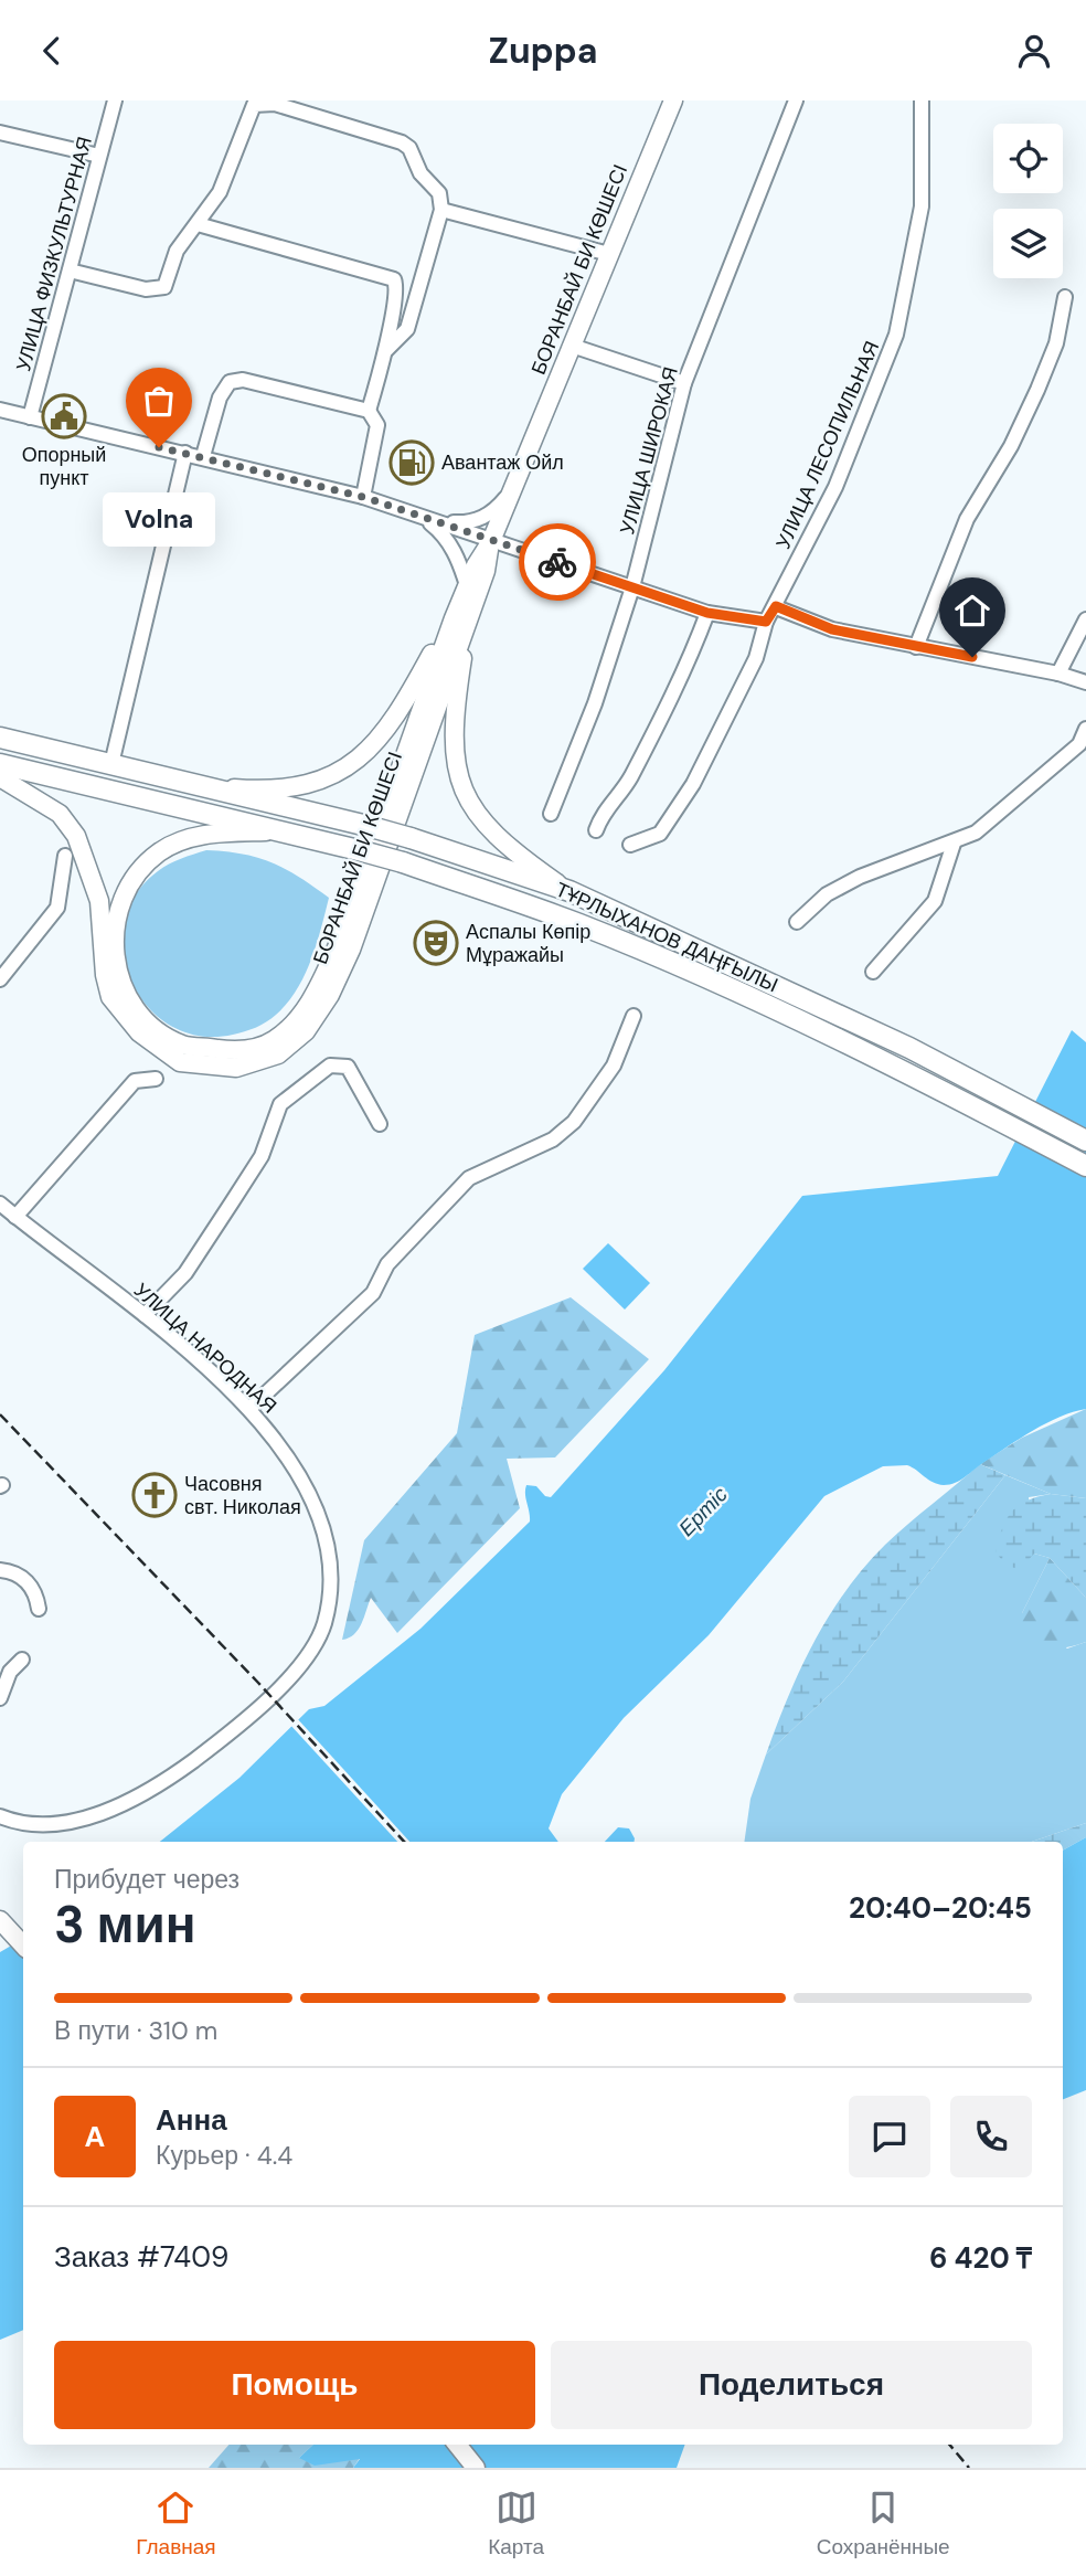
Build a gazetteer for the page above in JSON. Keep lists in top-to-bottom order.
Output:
{
  "streets": {
    "highway": ["ТҰРЛЫХАНОВ ДАҢҒЫЛЫ"],
    "main road": ["БОРАНБАЙ БИ КӨШЕСІ"],
    "street": [
      "УЛИЦА ФИЗКУЛЬТУРНАЯ",
      "УЛИЦА ЛЕСОПИЛЬНАЯ",
      "УЛИЦА ШИРОКАЯ",
      "УЛИЦА НАРОДНАЯ"
    ]
  },
  "water": ["Ертіс"],
  "places": {
    "public building": ["Опорный пункт"],
    "other": ["Volna"],
    "fuel station": ["Авантаж Ойл"],
    "theatre": ["Аспалы Көпір Мұражайы"],
    "church": ["Часовня свт. Николая"]
  },
  "page": {
    "header": "Zuppa",
    "bubble": "Volna",
    "heading": ["3 мин", "Прибудет через", "20:40–20:45"],
    "panel": [
      "Анна",
      "Курьер · 4.4",
      "Заказ #7409",
      "6 420 ₸"
    ],
    "bar": "В пути · 310 m",
    "round": "А",
    "buttons": ["Помощь", "Поделиться"],
    "tabs": ["Главная", "Карта", "Сохранённые"]
  }
}
